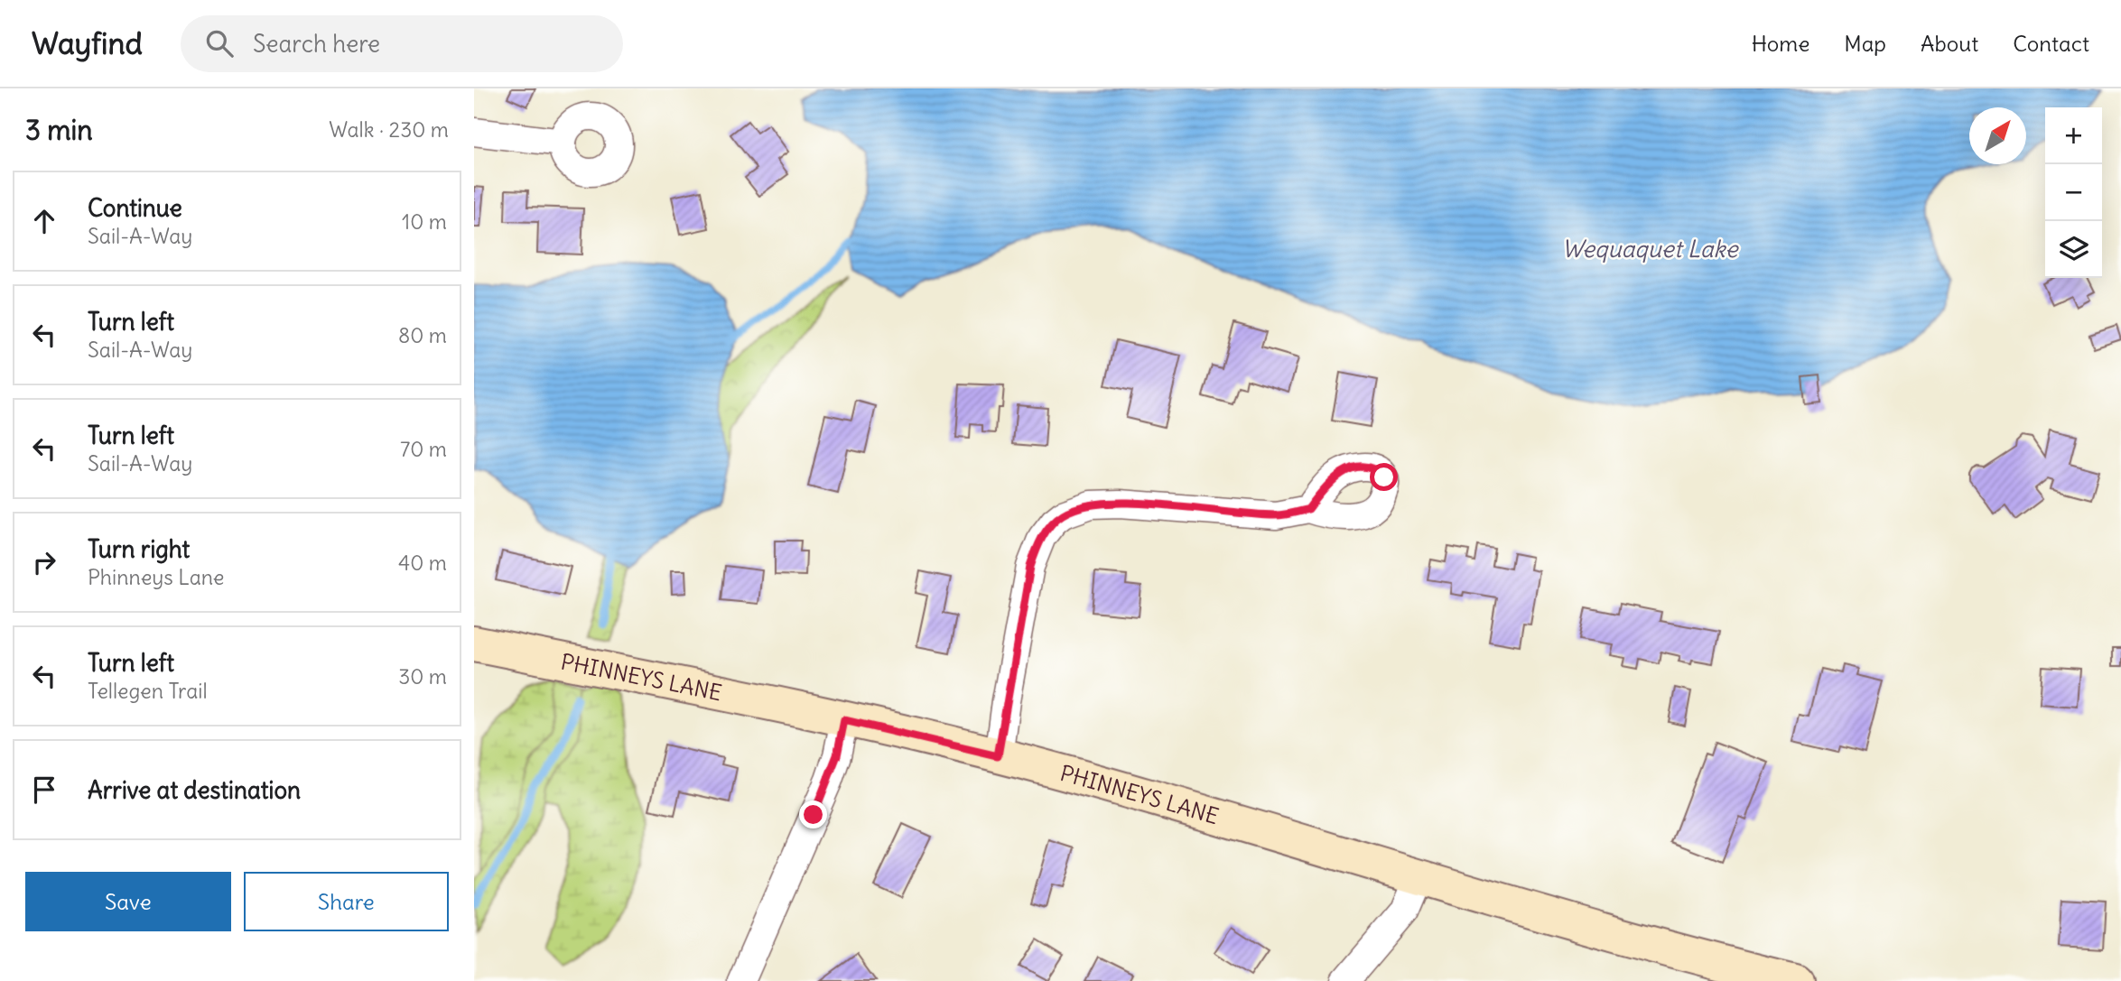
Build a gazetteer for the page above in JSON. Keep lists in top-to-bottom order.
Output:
{
  "streets": {
    "main road": ["PHINNEYS LANE"]
  },
  "water": ["Wequaquet Lake"],
  "north": "top right",
  "page": {
    "header": "Wayfind",
    "search": "Search here",
    "nav": [
      "Home",
      "Map",
      "About",
      "Contact"
    ],
    "heading": ["3 min", "Walk · 230 m"],
    "map_buttons": ["+", "−"],
    "list": [
      ["Continue", "Sail-A-Way", "10 m"],
      ["Turn left", "Sail-A-Way", "80 m"],
      ["Turn left", "Sail-A-Way", "70 m"],
      ["Turn right", "Phinneys Lane", "40 m"],
      ["Turn left", "Tellegen Trail", "30 m"],
      "Arrive at destination"
    ],
    "buttons": ["Save", "Share"]
  }
}
